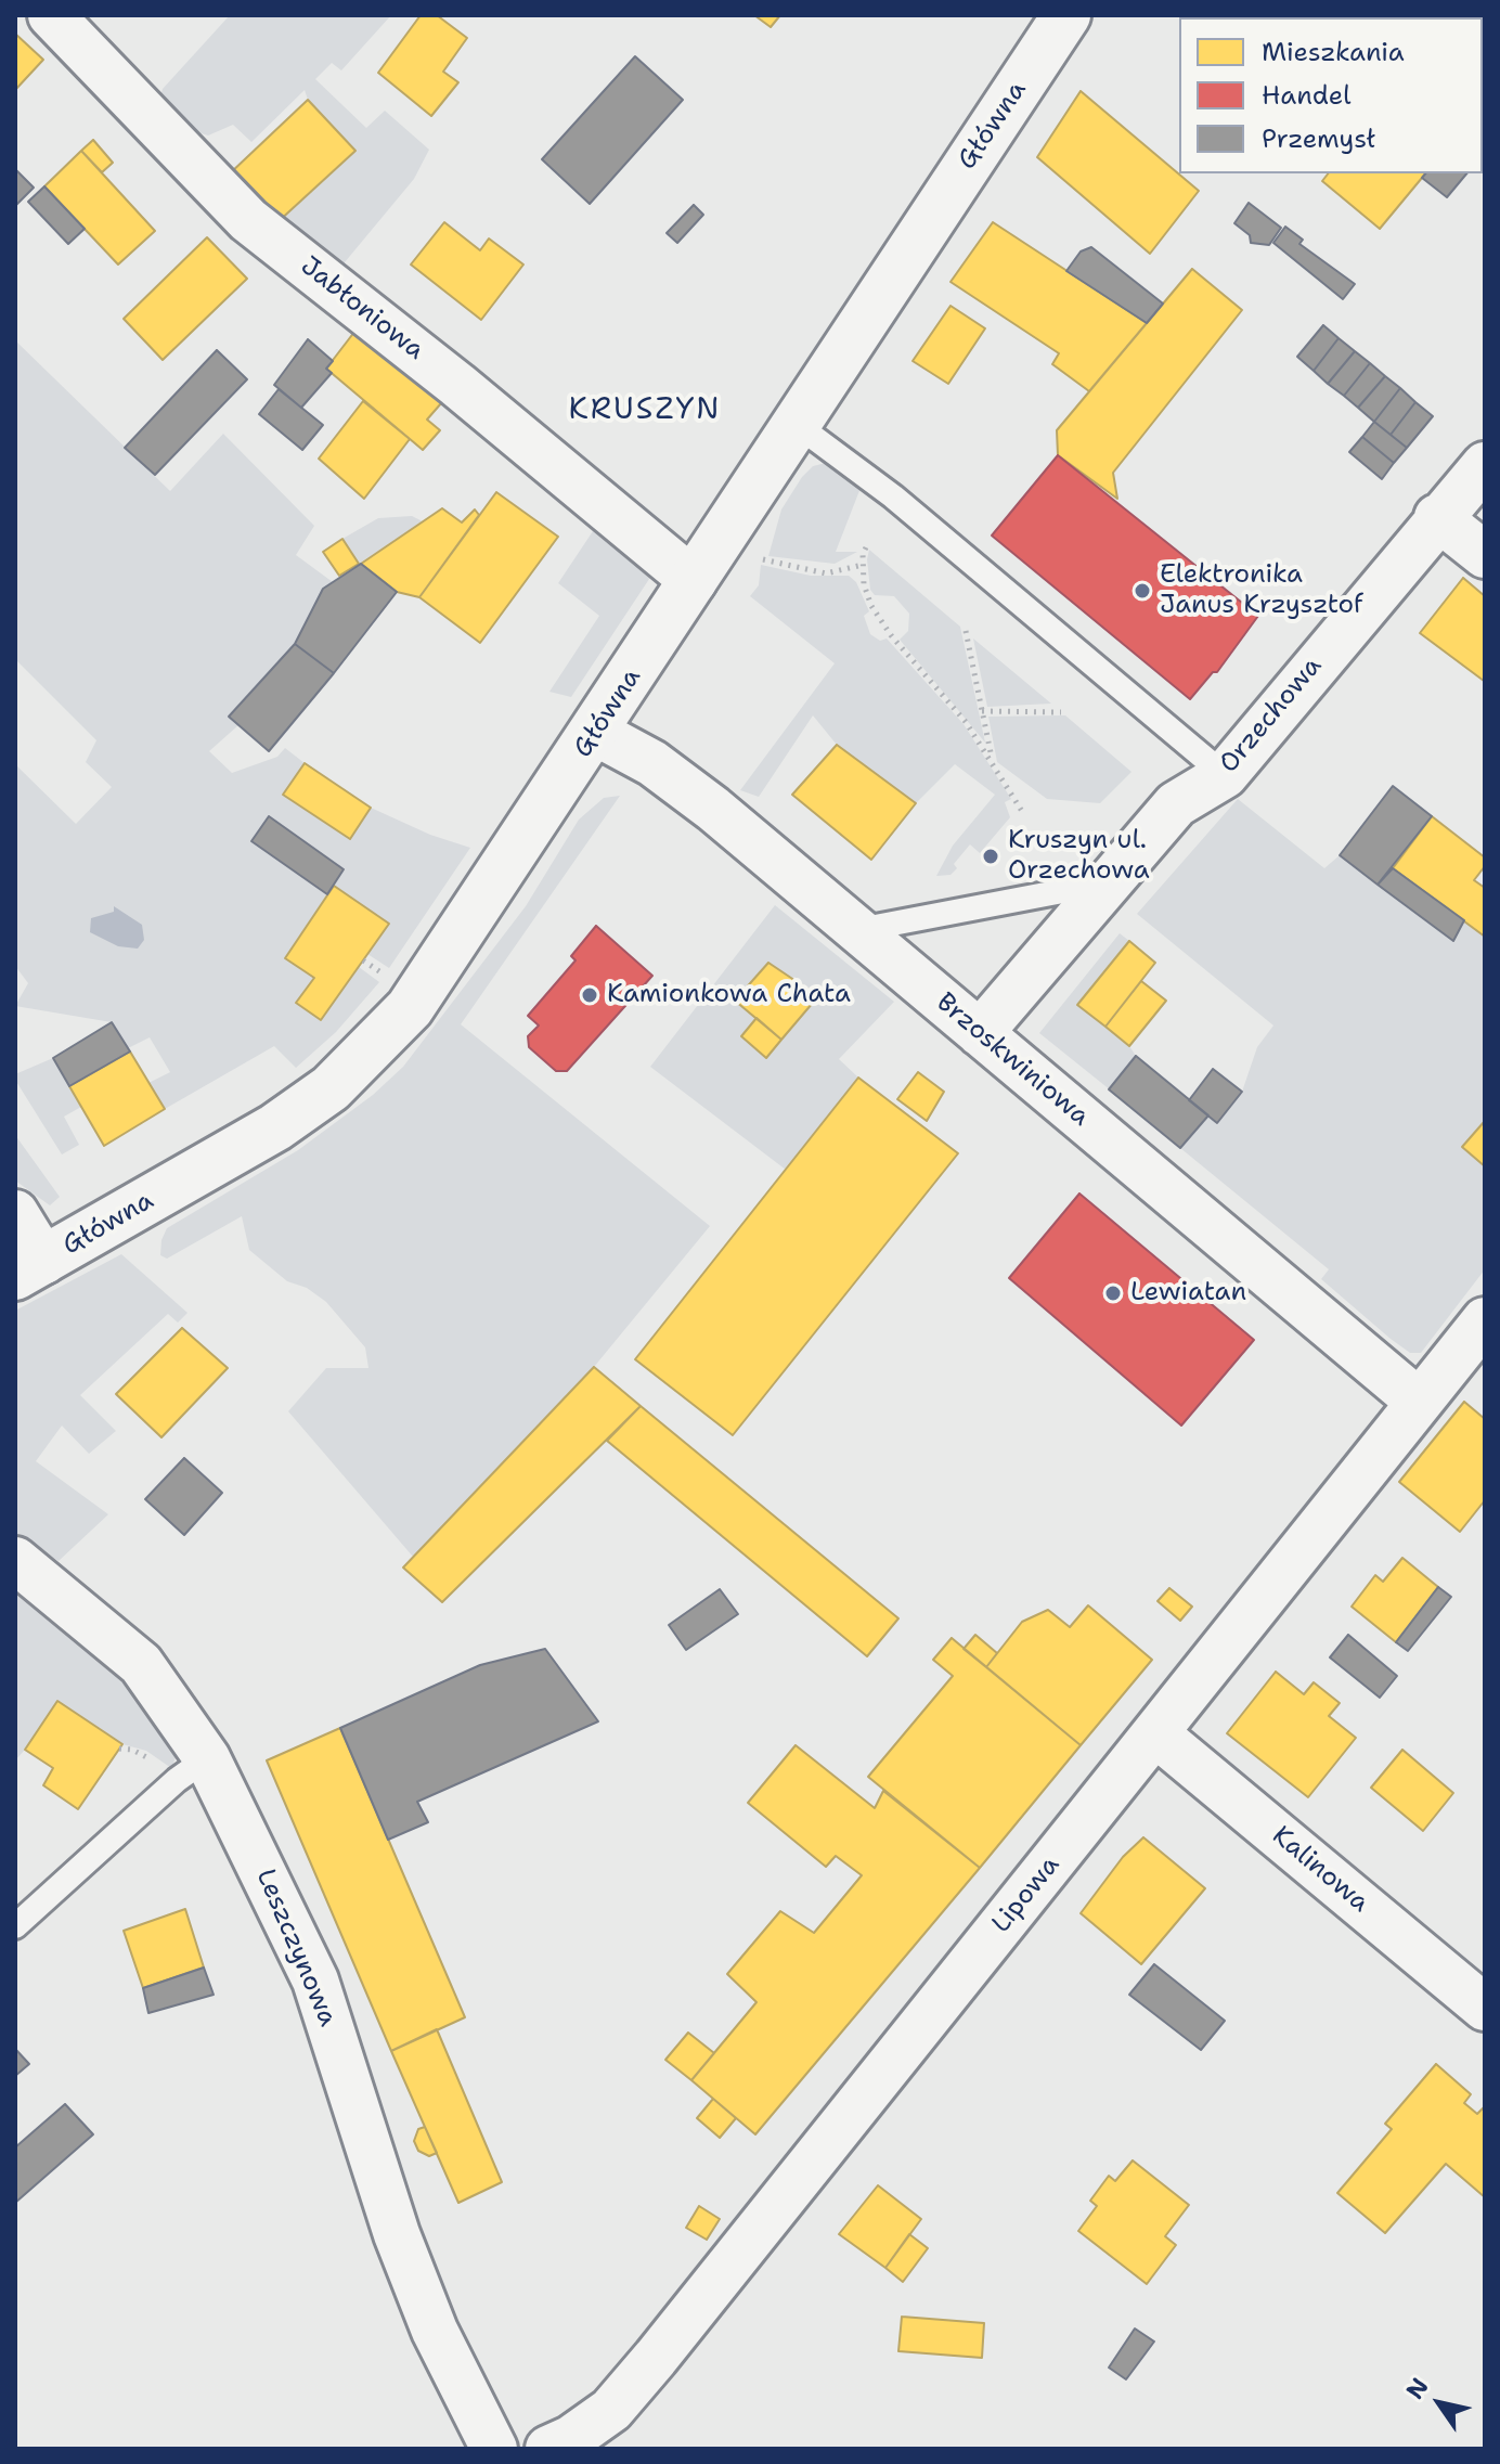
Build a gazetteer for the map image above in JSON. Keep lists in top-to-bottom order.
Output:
{
  "streets": {
    "main road": ["Główna"],
    "street": [
      "Jabłoniowa",
      "Orzechowa",
      "Brzoskwiniowa",
      "Kalinowa",
      "Lipowa",
      "Leszczynowa"
    ]
  },
  "crossings": [
    ["Główna", "Jabłoniowa"],
    ["Główna", "Brzoskwiniowa"],
    ["Orzechowa", "Brzoskwiniowa"],
    ["Brzoskwiniowa", "Lipowa"],
    ["Kalinowa", "Lipowa"]
  ],
  "districts": ["KRUSZYN"],
  "places": [
    "Elektronika Janus Krzysztof",
    "Kruszyn ul. Orzechowa",
    "Kamionkowa Chata",
    "Lewiatan"
  ],
  "legend": ["Mieszkania", "Handel", "Przemysł"],
  "north": "top left"
}
